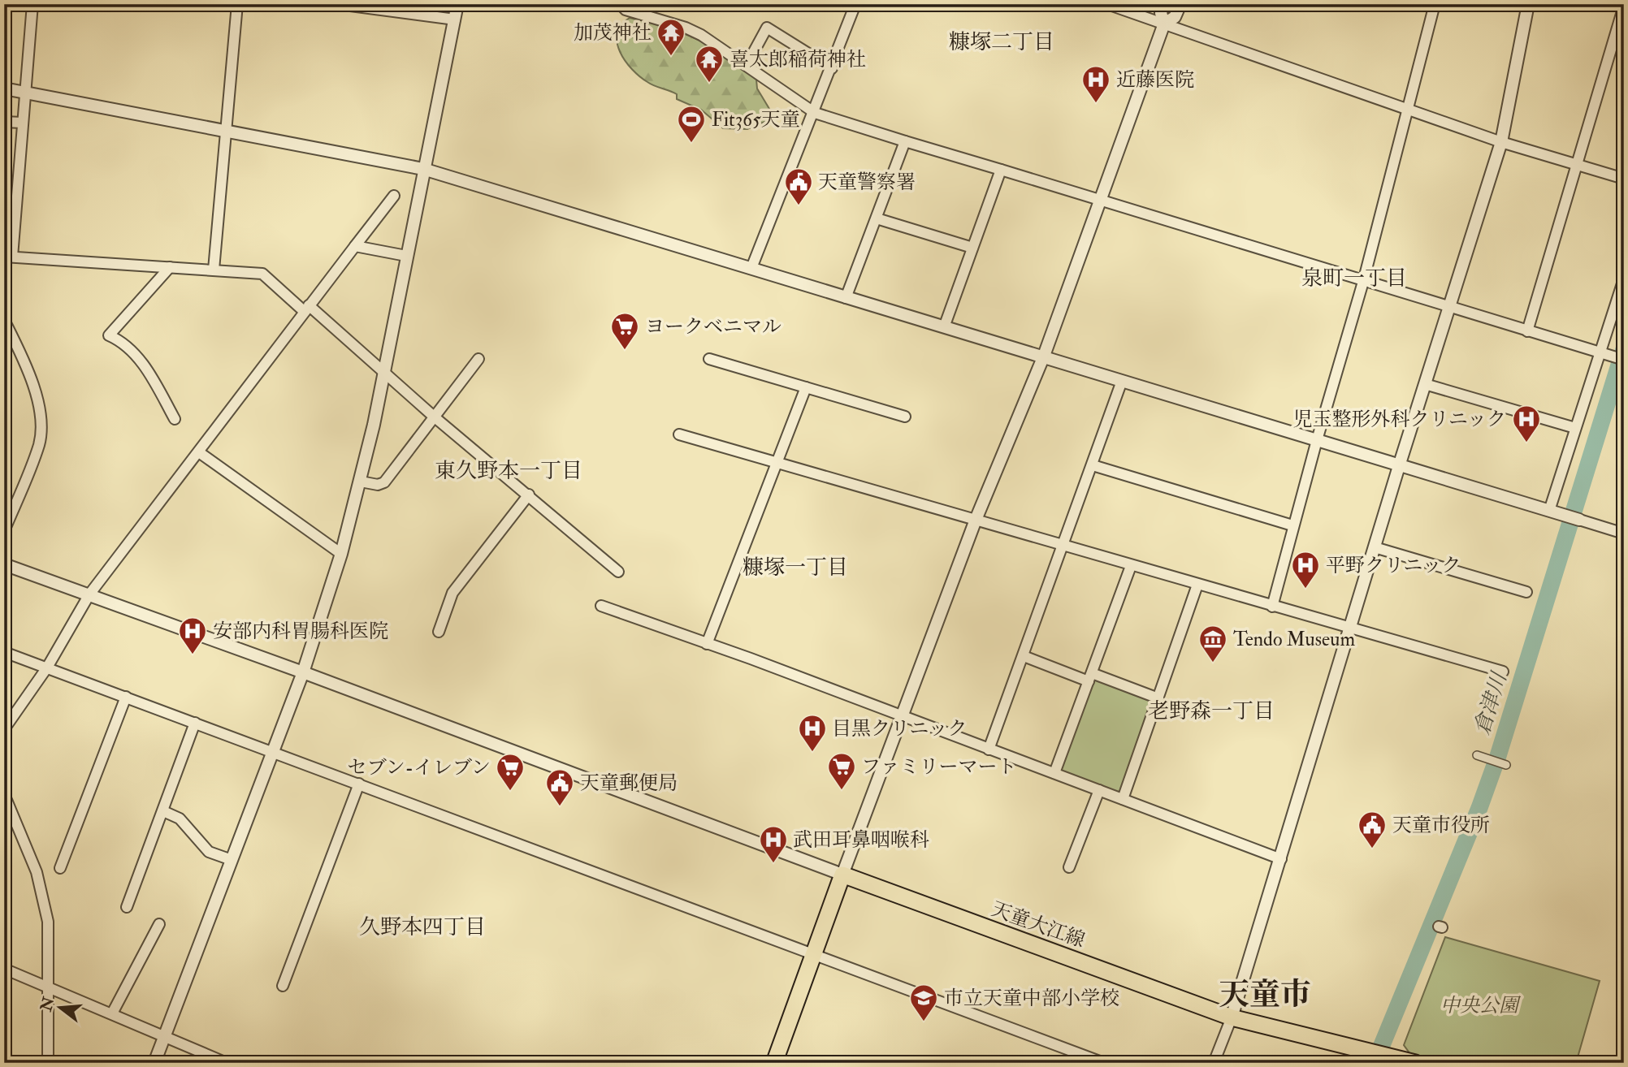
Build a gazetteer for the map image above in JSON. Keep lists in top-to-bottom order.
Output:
{
  "streets": {
    "main road": ["天童大江線"]
  },
  "districts": [
    "糠塚二丁目",
    "泉町一丁目",
    "東久野本一丁目",
    "糠塚一丁目",
    "老野森一丁目",
    "久野本四丁目",
    "天童市"
  ],
  "water": ["倉津川"],
  "parks": ["中央公園"],
  "places": {
    "temple": ["加茂神社", "喜太郎稲荷神社"],
    "hospital": [
      "近藤医院",
      "児玉整形外科クリニック",
      "平野クリニック",
      "安部内科胃腸科医院",
      "目黒クリニック",
      "武田耳鼻咽喉科"
    ],
    "sports": ["Fit365天童"],
    "public building": ["天童警察署", "天童郵便局", "天童市役所"],
    "supermarket": ["ヨークベニマル", "ファミリーマート", "セブン-イレブン"],
    "museum": ["Tendo Museum"],
    "school or university": ["市立天童中部小学校"]
  },
  "north": "left"
}
